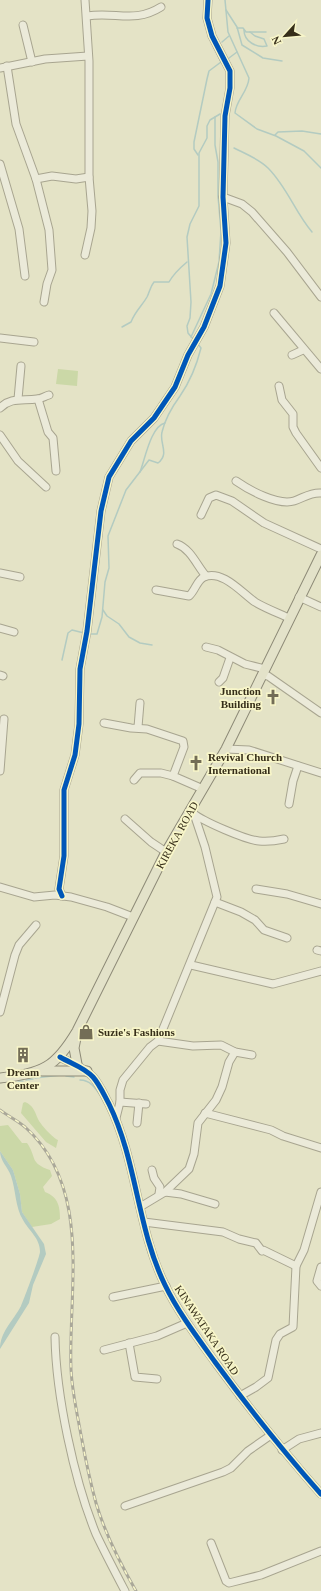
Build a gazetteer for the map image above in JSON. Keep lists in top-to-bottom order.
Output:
{
  "streets": {
    "main road": ["KIREKA ROAD"],
    "street": ["KINAWATAKA ROAD"]
  },
  "crossings": [
    ["KIREKA ROAD", "KINAWATAKA ROAD"]
  ],
  "places": {
    "church": ["Junction Building", "Revival Church International"],
    "shop": ["Suzie's Fashions"],
    "building": ["Dream Center"]
  },
  "north": "bottom left"
}
